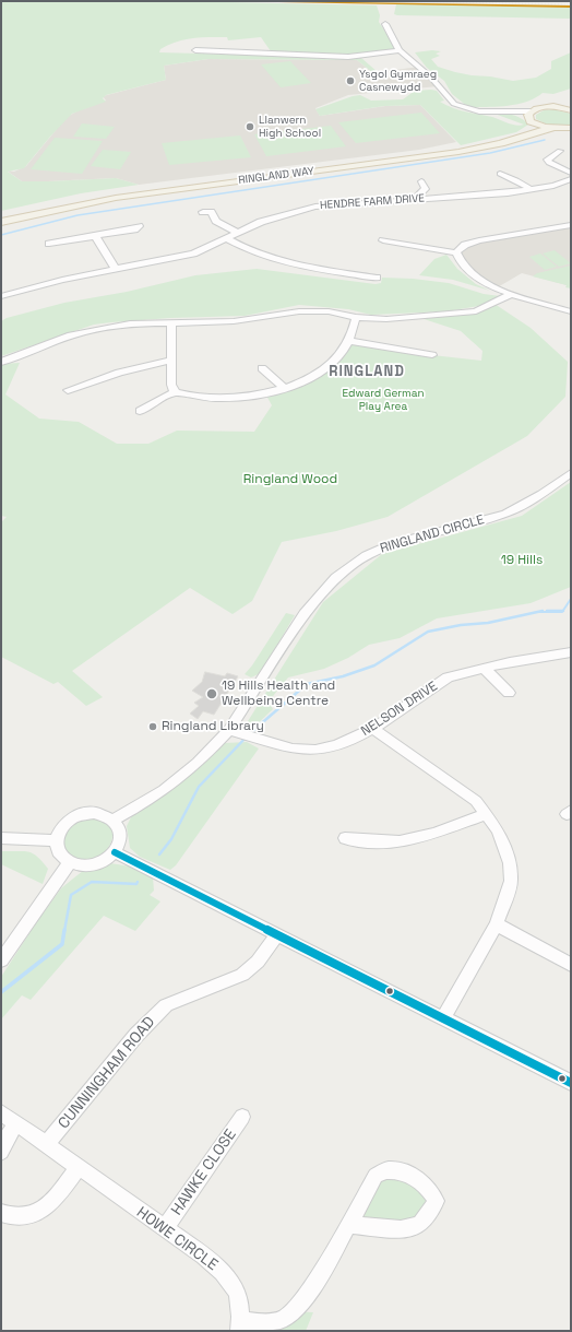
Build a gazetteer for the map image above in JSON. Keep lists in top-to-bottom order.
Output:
{
  "streets": {
    "main road": ["RINGLAND WAY"],
    "street": [
      "HENDRE FARM DRIVE",
      "RINGLAND CIRCLE",
      "NELSON DRIVE",
      "CUNNINGHAM ROAD",
      "HAWKE CLOSE",
      "HOWE CIRCLE"
    ]
  },
  "crossings": [
    ["RINGLAND CIRCLE", "NELSON DRIVE"],
    ["CUNNINGHAM ROAD", "HOWE CIRCLE"],
    ["HAWKE CLOSE", "HOWE CIRCLE"]
  ],
  "districts": ["RINGLAND"],
  "parks": ["Edward German Play Area", "Ringland Wood", "19 Hills"],
  "places": [
    "Ysgol Gymraeg Casnewydd",
    "Llanwern High School",
    "19 Hills Health and Wellbeing Centre",
    "Ringland Library"
  ]
}
